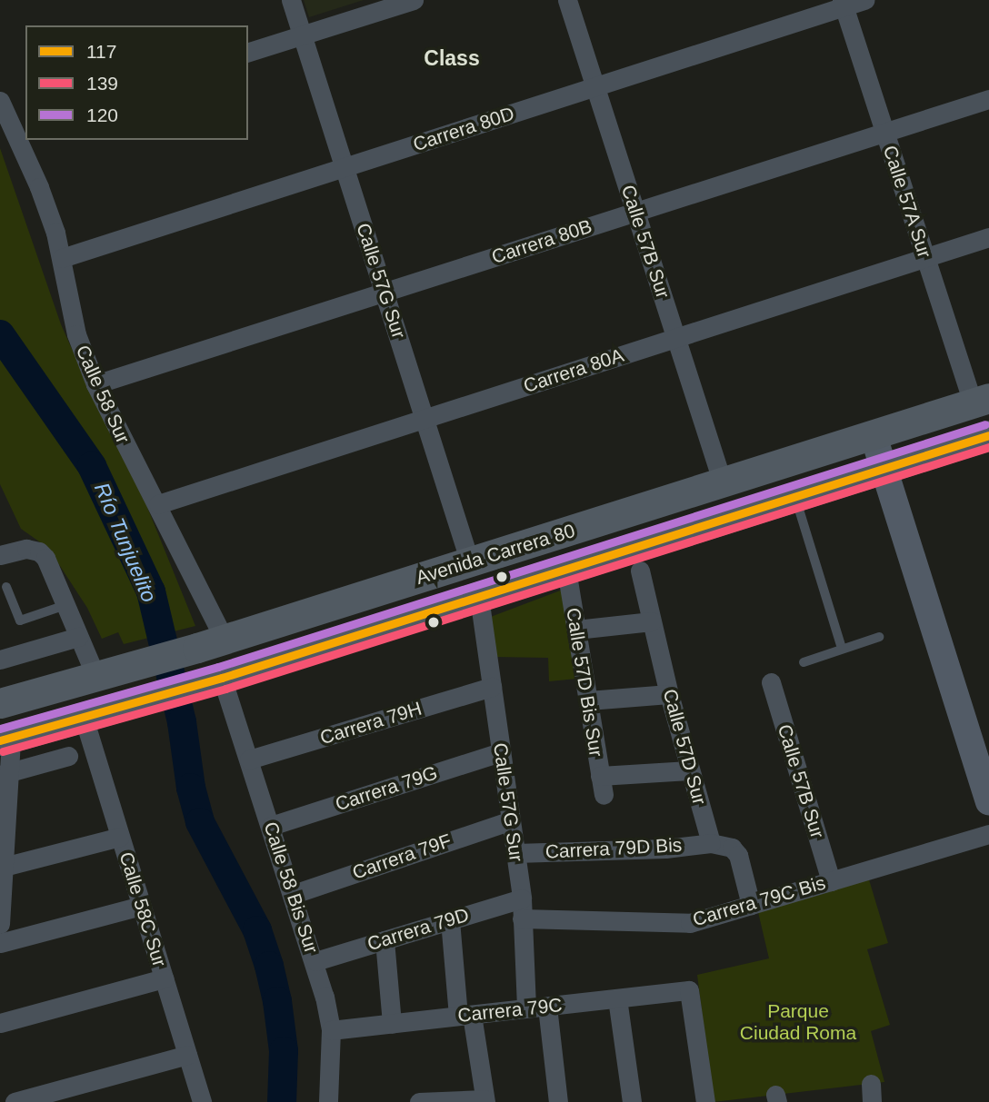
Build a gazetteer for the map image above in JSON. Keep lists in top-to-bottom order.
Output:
{
  "streets": {
    "main road": ["Avenida Carrera 80"],
    "street": [
      "Carrera 80D",
      "Calle 57A Sur",
      "Carrera 80B",
      "Calle 57B Sur",
      "Calle 57G Sur",
      "Carrera 80A",
      "Calle 58 Sur",
      "Calle 57D Bis Sur",
      "Carrera 79H",
      "Calle 57D Sur",
      "Carrera 79G",
      "Carrera 79D Bis",
      "Carrera 79F",
      "Calle 58 Bis Sur",
      "Carrera 79C Bis",
      "Calle 58C Sur",
      "Carrera 79D",
      "Carrera 79C"
    ]
  },
  "crossings": [
    ["Carrera 80D", "Calle 57A Sur"],
    ["Carrera 80D", "Calle 57B Sur"],
    ["Carrera 80D", "Calle 57G Sur"],
    ["Carrera 80D", "Calle 58 Sur"],
    ["Calle 57A Sur", "Carrera 80B"],
    ["Calle 57A Sur", "Carrera 80A"],
    ["Calle 57A Sur", "Avenida Carrera 80"],
    ["Carrera 80B", "Calle 57B Sur"],
    ["Carrera 80B", "Calle 57G Sur"],
    ["Carrera 80B", "Calle 58 Sur"],
    ["Calle 57B Sur", "Carrera 80A"],
    ["Calle 57B Sur", "Avenida Carrera 80"],
    ["Calle 57B Sur", "Carrera 79C Bis"],
    ["Calle 57G Sur", "Carrera 80A"],
    ["Calle 57G Sur", "Avenida Carrera 80"],
    ["Calle 57G Sur", "Carrera 79H"],
    ["Calle 57G Sur", "Carrera 79G"],
    ["Calle 57G Sur", "Carrera 79D Bis"],
    ["Calle 57G Sur", "Carrera 79F"],
    ["Calle 57G Sur", "Carrera 79C Bis"],
    ["Calle 57G Sur", "Carrera 79D"],
    ["Calle 57G Sur", "Carrera 79C"],
    ["Carrera 80A", "Calle 58 Sur"],
    ["Calle 58 Sur", "Avenida Carrera 80"],
    ["Avenida Carrera 80", "Calle 57D Bis Sur"],
    ["Avenida Carrera 80", "Calle 58 Bis Sur"],
    ["Avenida Carrera 80", "Calle 58C Sur"],
    ["Calle 57D Bis Sur", "Calle 57D Sur"],
    ["Carrera 79H", "Calle 58 Bis Sur"],
    ["Calle 57D Sur", "Carrera 79D Bis"],
    ["Carrera 79G", "Calle 58 Bis Sur"],
    ["Carrera 79F", "Calle 58 Bis Sur"],
    ["Calle 58 Bis Sur", "Carrera 79D"],
    ["Calle 58 Bis Sur", "Carrera 79C"]
  ],
  "districts": ["Class"],
  "water": ["Río Tunjuelito"],
  "parks": ["Parque Ciudad Roma"],
  "lines": ["transit line 120", "transit line 117", "transit line 139"],
  "legend": ["117", "139", "120"]
}
